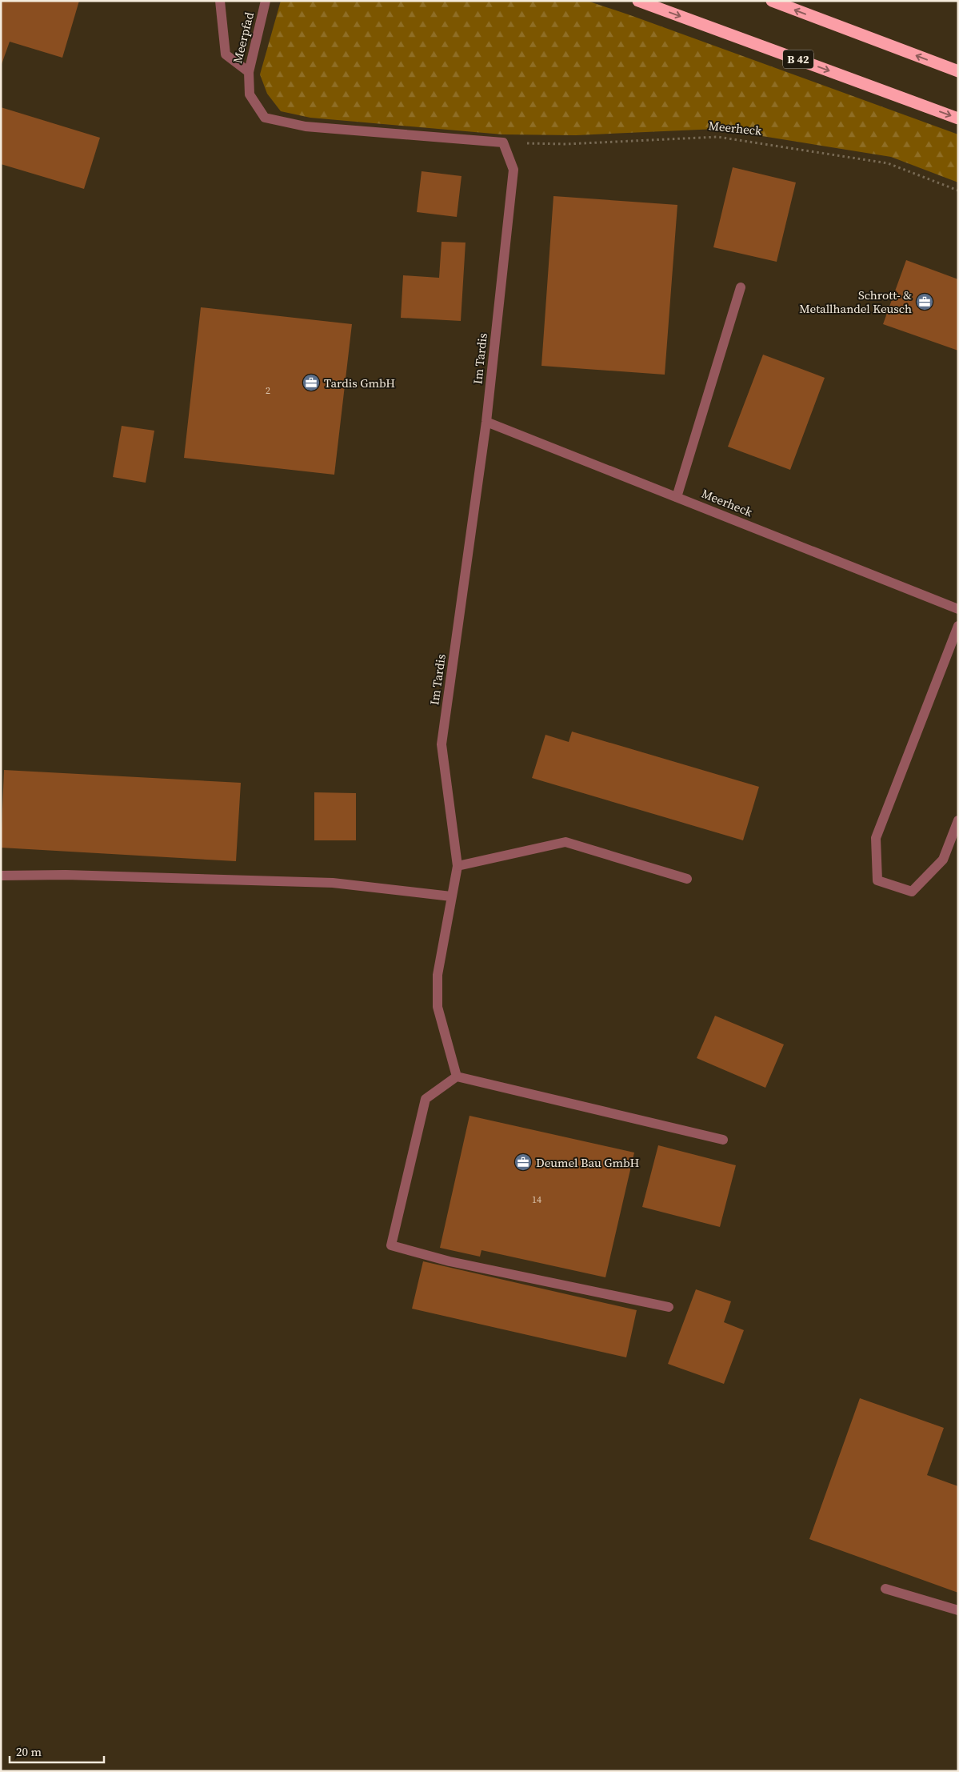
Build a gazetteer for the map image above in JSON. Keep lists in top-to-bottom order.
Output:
{
  "streets": {
    "highway": ["B 42"],
    "street": ["Meerpfad", "Meerheck", "Im Tardis"]
  },
  "crossings": [
    ["Meerheck", "Im Tardis"]
  ],
  "places": {
    "office": ["Schrott- & Metallhandel Keusch", "Tardis GmbH", "Deumel Bau GmbH"]
  },
  "house_numbers": ["2", "14"],
  "scale_bar": "20 m"
}
